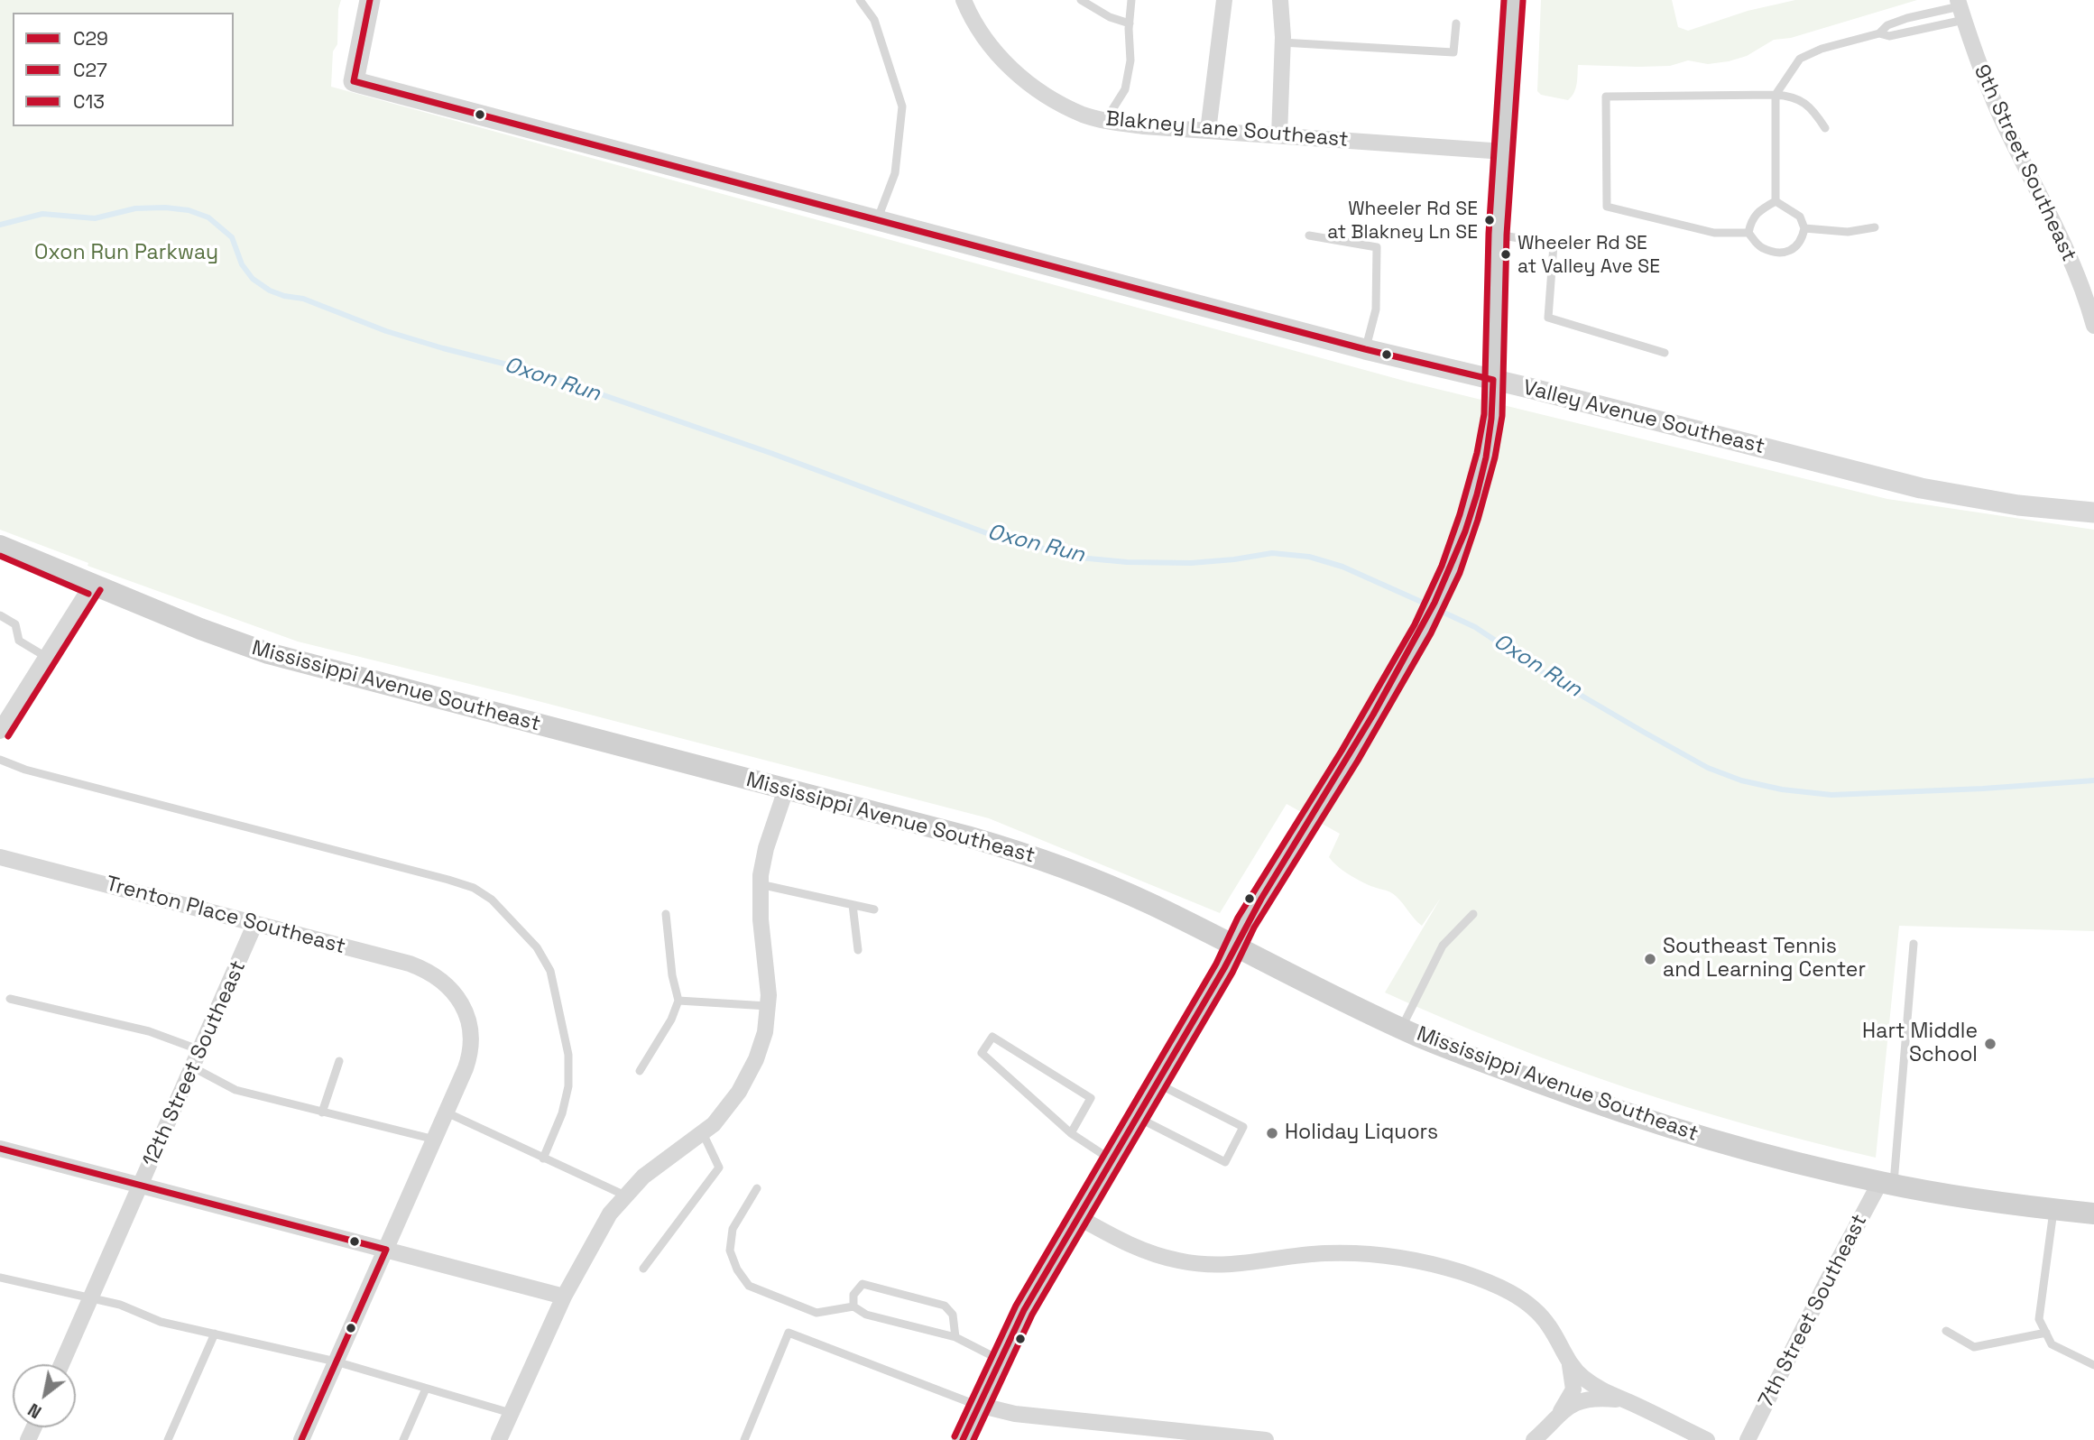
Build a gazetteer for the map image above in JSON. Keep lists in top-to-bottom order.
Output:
{
  "streets": {
    "main road": ["Mississippi Avenue Southeast"],
    "street": [
      "Blakney Lane Southeast",
      "9th Street Southeast",
      "Valley Avenue Southeast",
      "Trenton Place Southeast",
      "12th Street Southeast",
      "7th Street Southeast"
    ]
  },
  "crossings": [
    ["Mississippi Avenue Southeast", "7th Street Southeast"],
    ["Trenton Place Southeast", "12th Street Southeast"]
  ],
  "water": ["Oxon Run"],
  "parks": ["Oxon Run Parkway"],
  "places": [
    "Wheeler Rd SE at Blakney Ln SE",
    "Wheeler Rd SE at Valley Ave SE",
    "Southeast Tennis and Learning Center",
    "Hart Middle School",
    "Holiday Liquors"
  ],
  "lines": ["transit line C29", "transit line C13", "transit line C27"],
  "legend": ["C29", "C27", "C13"],
  "north": "bottom left"
}
